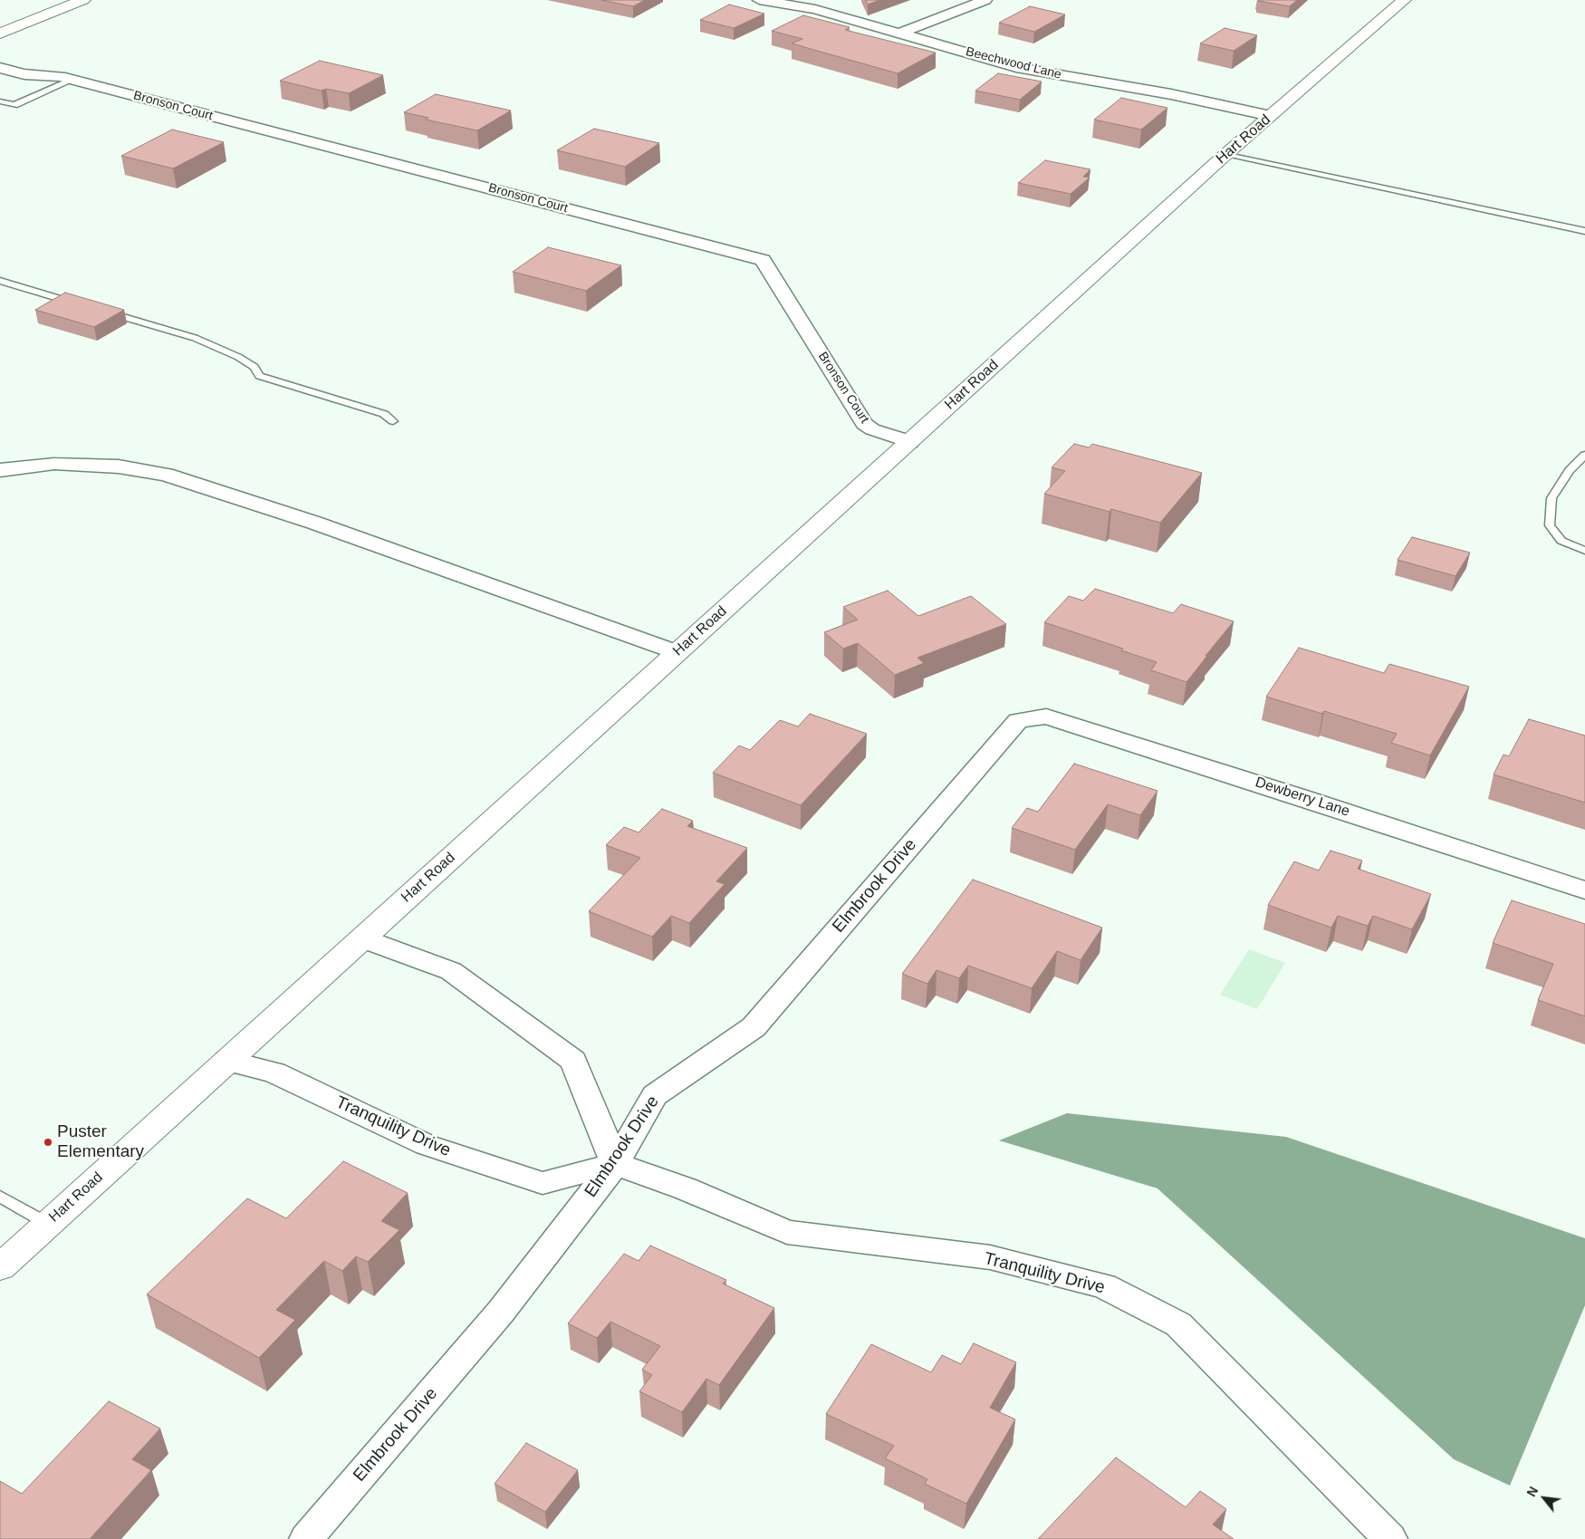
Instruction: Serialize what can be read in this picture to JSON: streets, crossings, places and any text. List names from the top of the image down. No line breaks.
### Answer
{"streets":{"street":["Beechwood Lane","Bronson Court","Hart Road","Dewberry Lane","Elmbrook Drive","Tranquility Drive"]},"crossings":[["Beechwood Lane","Hart Road"],["Bronson Court","Hart Road"],["Hart Road","Tranquility Drive"],["Dewberry Lane","Elmbrook Drive"],["Elmbrook Drive","Tranquility Drive"]],"places":["Puster Elementary"],"north":"top left"}
